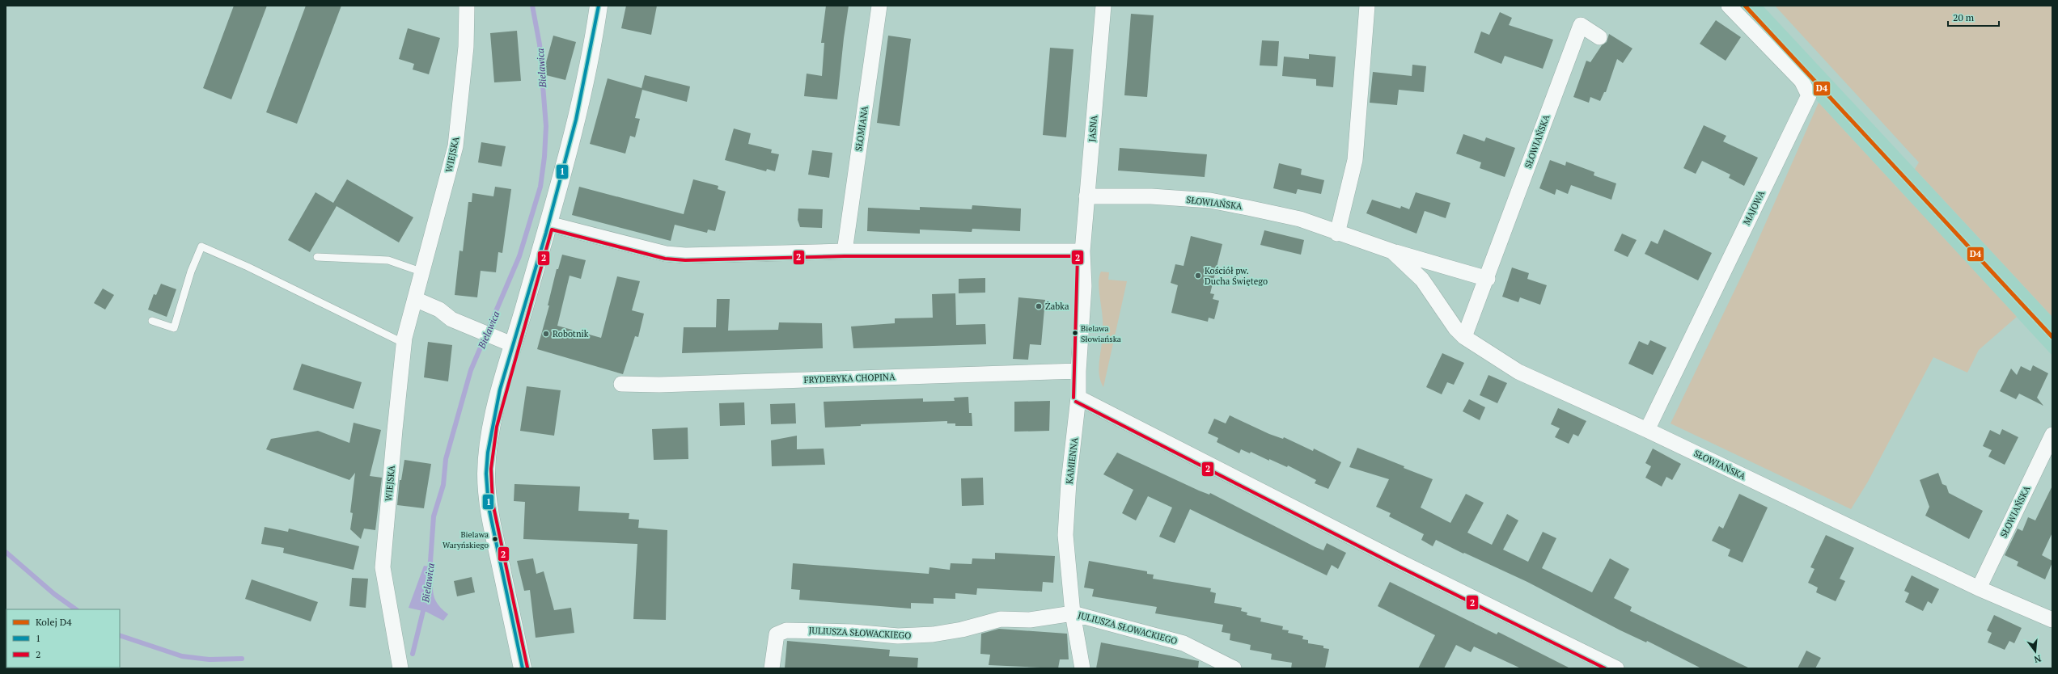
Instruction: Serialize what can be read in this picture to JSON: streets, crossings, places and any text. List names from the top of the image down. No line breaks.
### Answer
{"streets":{"street":["SŁOMIANA","JASNA","SŁOWIAŃSKA","WIEJSKA","MAJOWA","FRYDERYKA CHOPINA","KAMIENNA","JULIUSZA SŁOWACKIEGO"]},"crossings":[["JASNA","SŁOWIAŃSKA"],["JASNA","KAMIENNA"],["SŁOWIAŃSKA","MAJOWA"],["FRYDERYKA CHOPINA","KAMIENNA"],["KAMIENNA","JULIUSZA SŁOWACKIEGO"]],"water":["Bielawica"],"places":["Kościół pw. Ducha Świętego","Żabka","Bielawa Słowiańska","Robotnik","Bielawa Waryńskiego"],"lines":["rail line D4","transit line 1","transit line 2"],"legend":["Kolej D4","1","2"],"scale_bar":"20 m","north":"bottom"}
